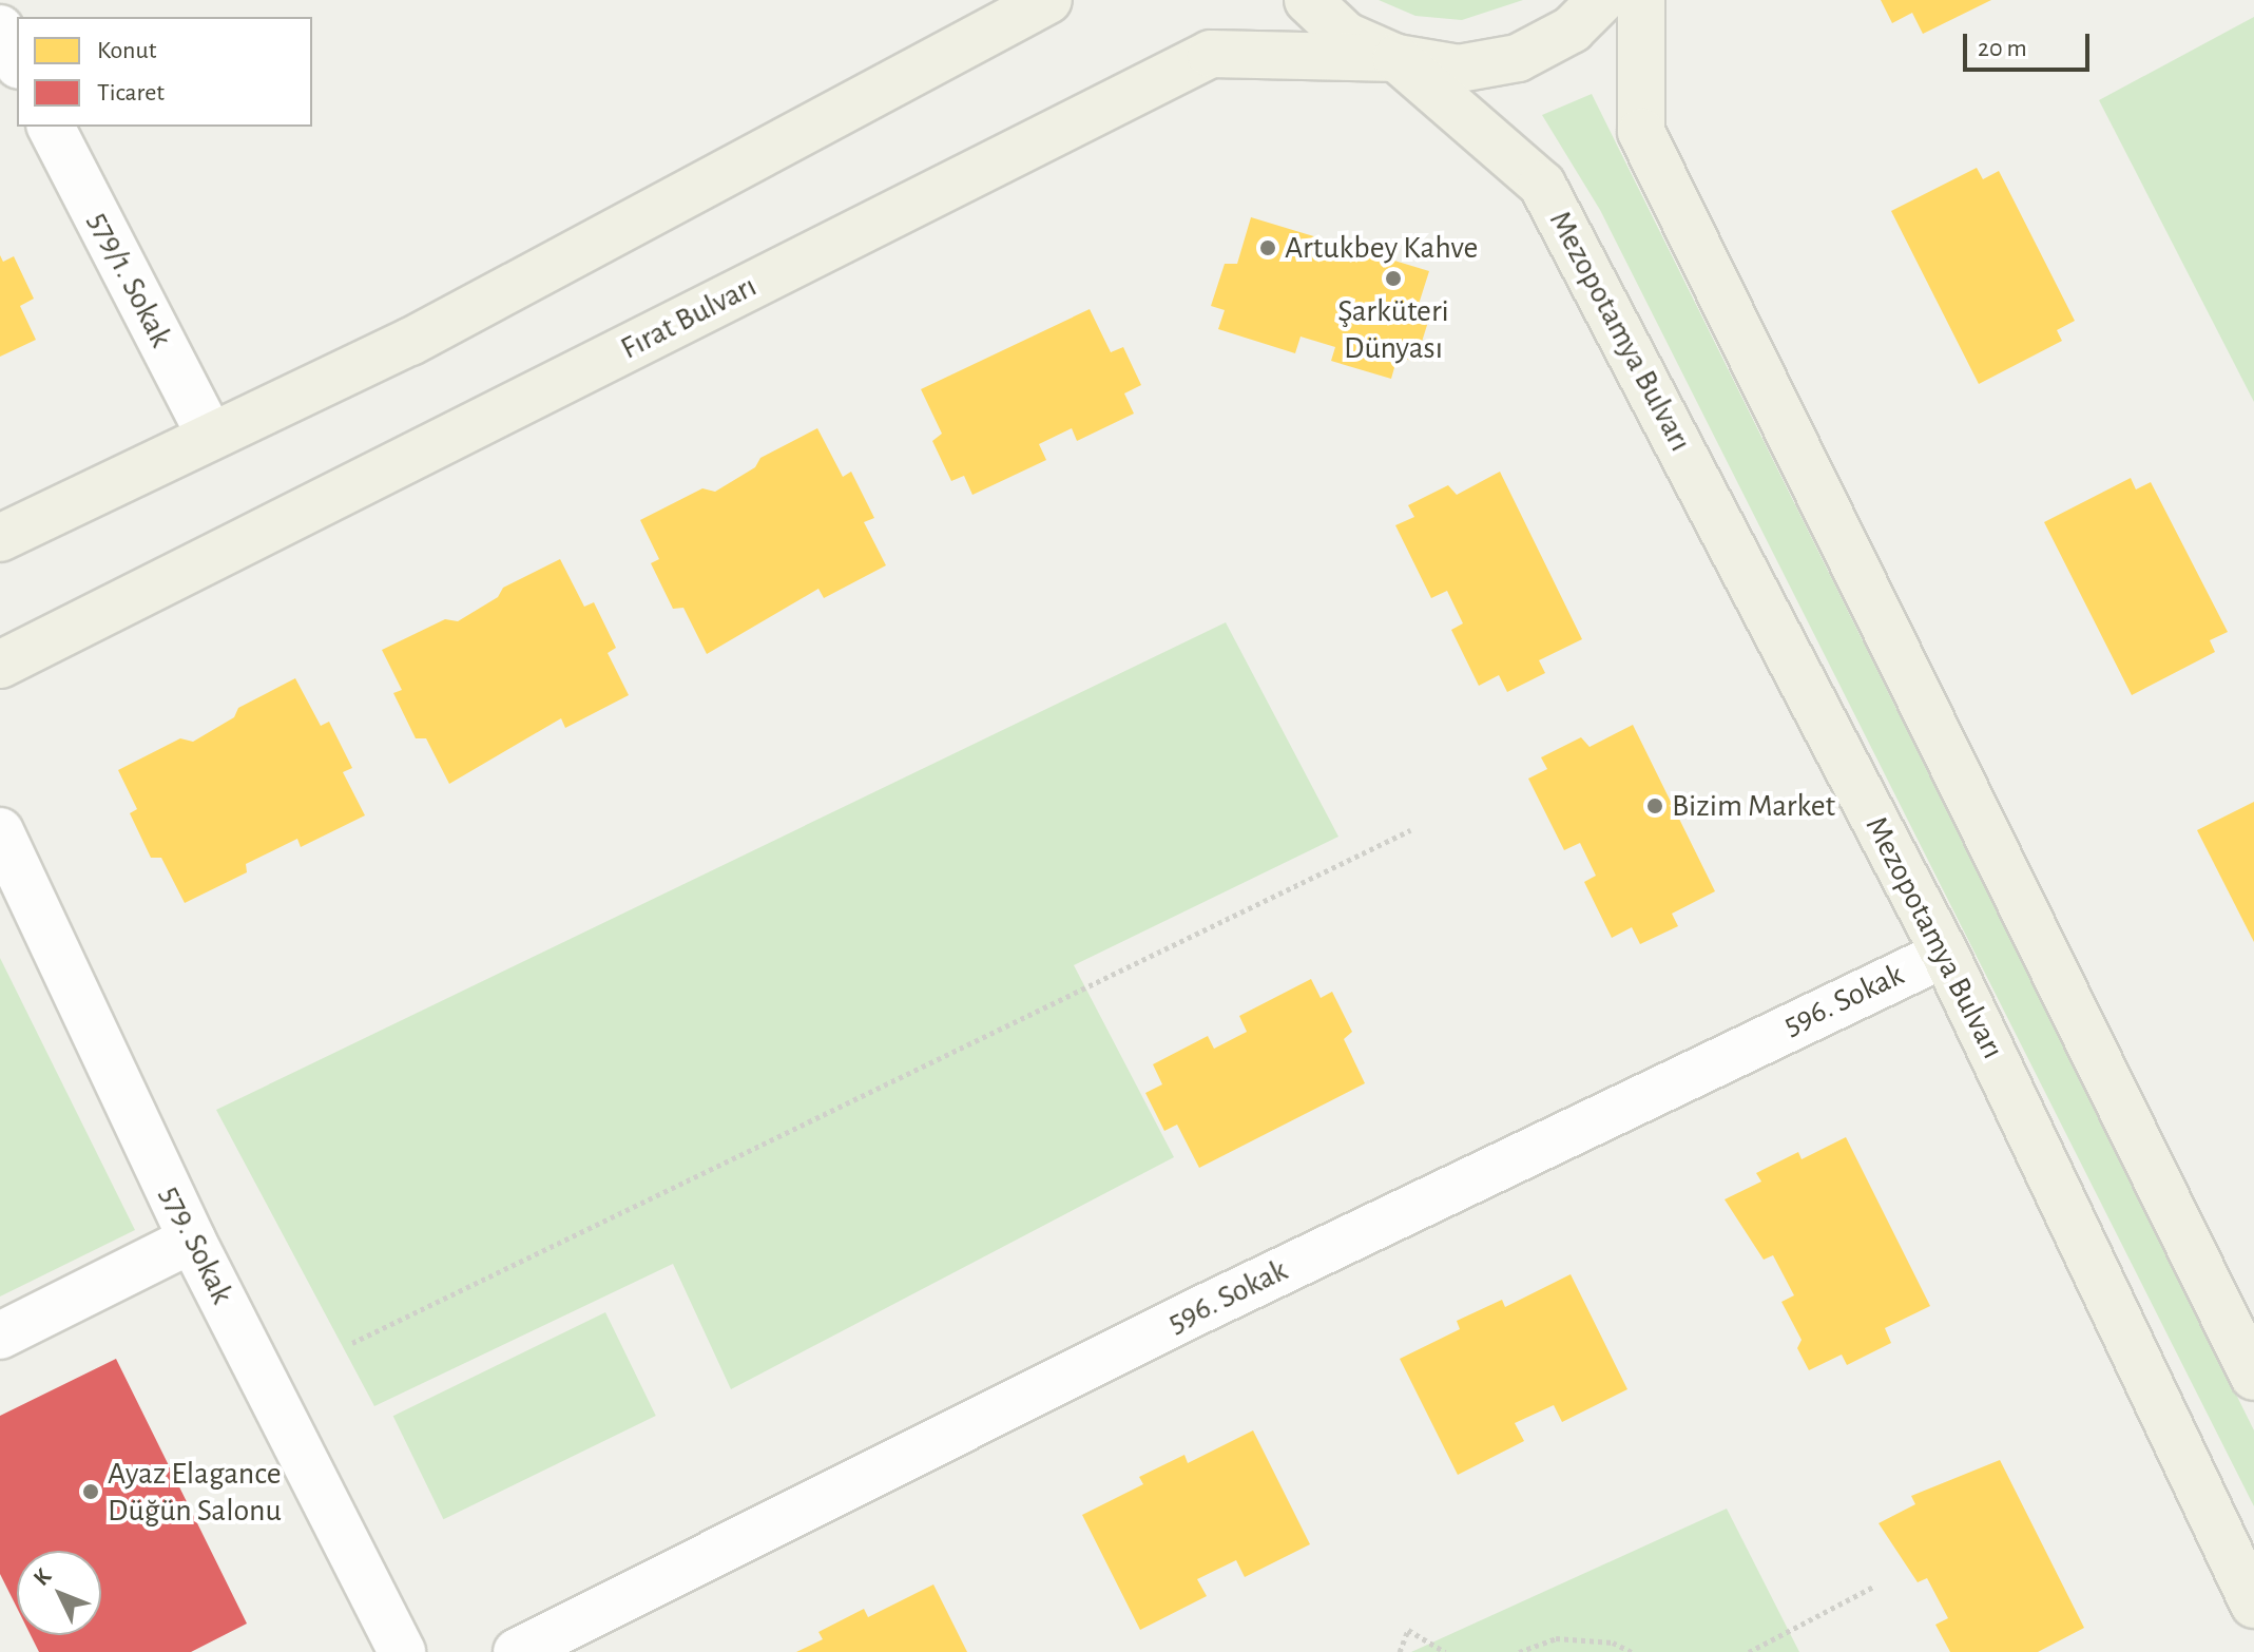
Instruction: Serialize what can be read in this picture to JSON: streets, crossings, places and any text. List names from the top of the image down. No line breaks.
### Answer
{"streets":{"main road":["Fırat Bulvarı","Mezopotamya Bulvarı"],"street":["579/1. Sokak","596. Sokak","579. Sokak"]},"crossings":[["Fırat Bulvarı","Mezopotamya Bulvarı"],["Mezopotamya Bulvarı","596. Sokak"]],"places":["Artukbey Kahve","Şarküteri Dünyası","Bizim Market","Ayaz Elagance Düğün Salonu"],"legend":["Konut","Ticaret"],"scale_bar":"20 m","north":"top left"}
